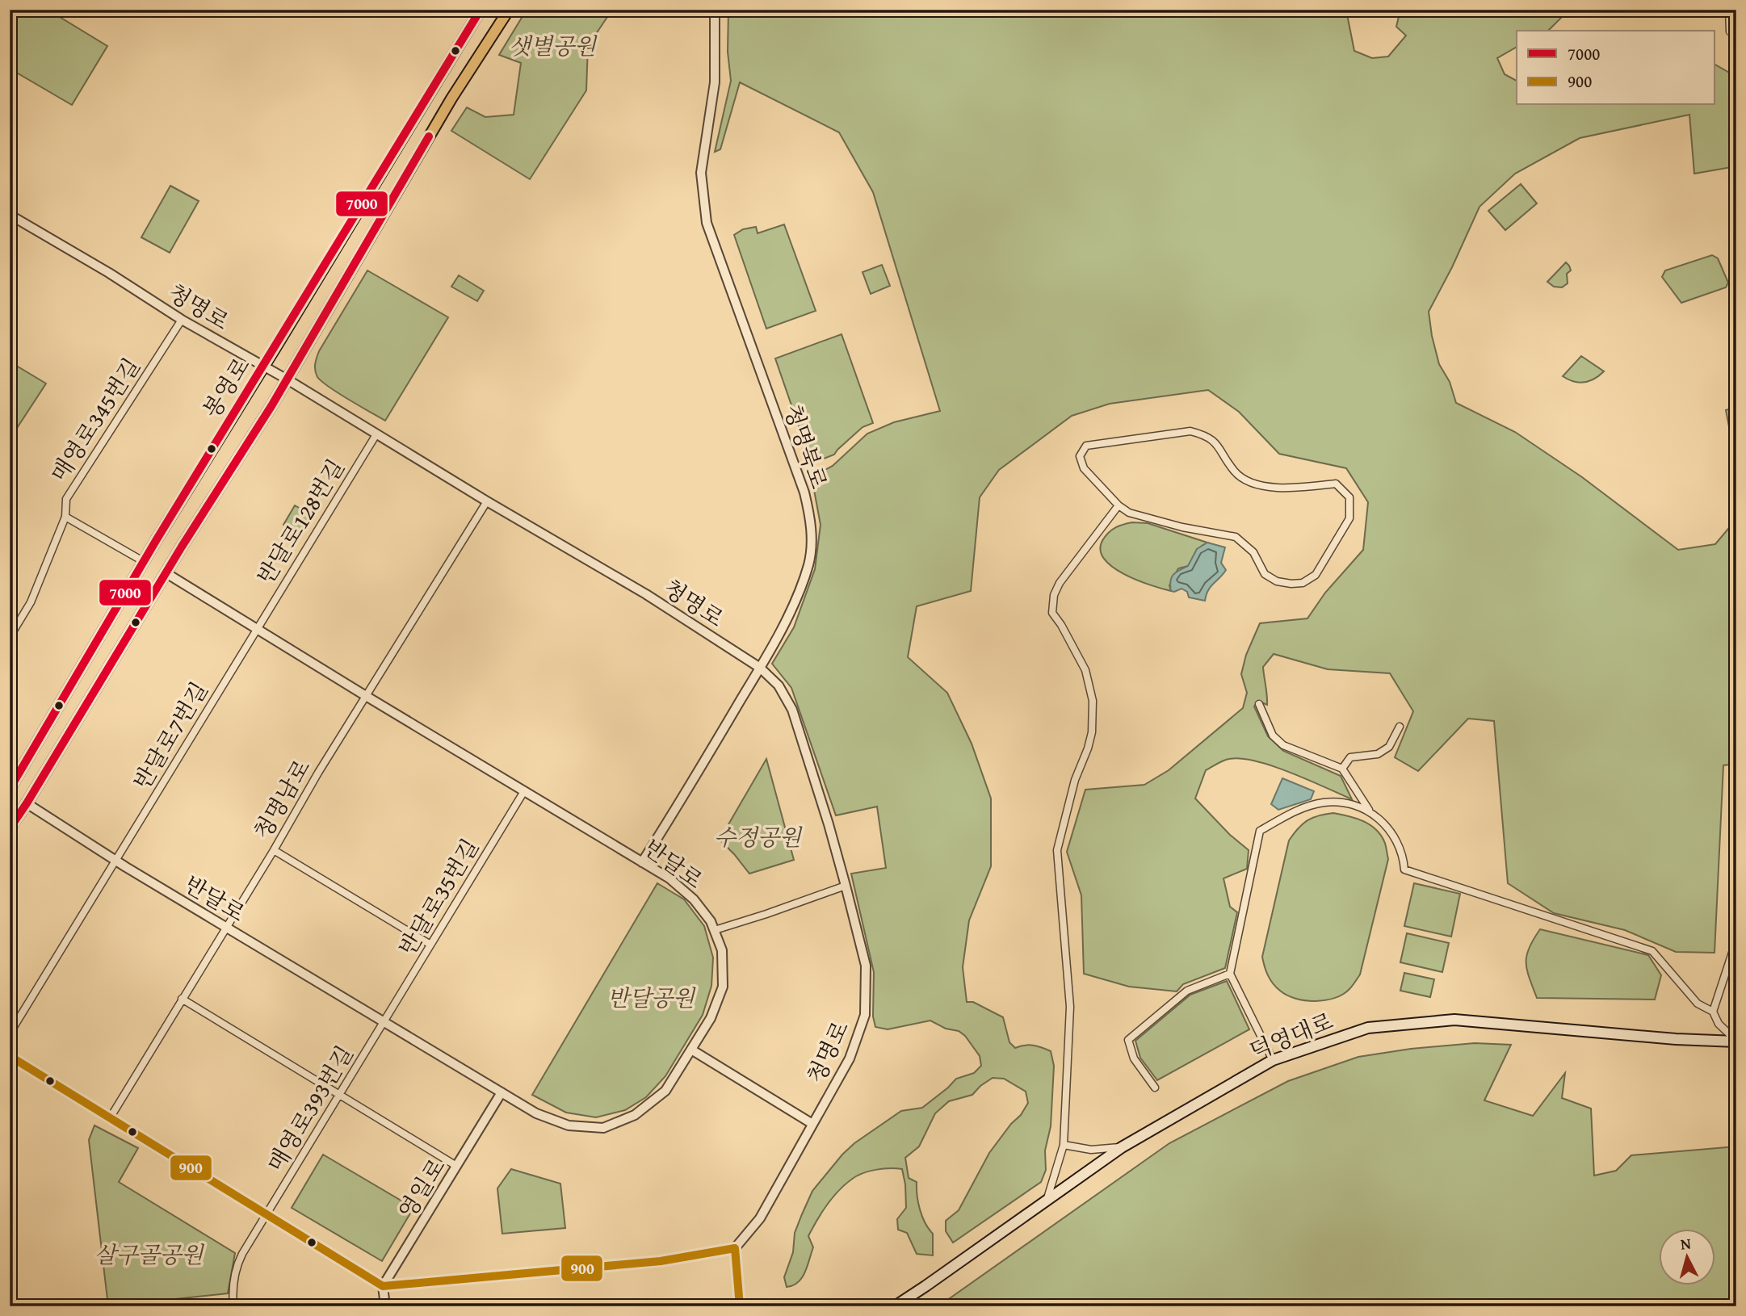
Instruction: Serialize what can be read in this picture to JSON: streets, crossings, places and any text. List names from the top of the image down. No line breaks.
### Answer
{"streets":{"main road":["봉영로","덕영대로"],"street":["청명로","매영로345번길","청명북로","반달로128번길","반달로7번길","청명남로","반달로","반달로35번길","매영로393번길","영일로"]},"crossings":[["청명로","봉영로"],["청명로","매영로345번길"],["청명로","청명북로"],["청명로","반달로128번길"],["청명로","청명남로"],["봉영로","반달로"],["청명북로","반달로"],["반달로128번길","반달로7번길"],["반달로128번길","반달로"],["반달로7번길","반달로"],["청명남로","반달로"],["반달로","반달로35번길"],["반달로","매영로393번길"],["반달로","영일로"],["반달로35번길","매영로393번길"]],"parks":["샛별공원","수정공원","반달공원","살구골공원"],"lines":["transit line 7000","transit line 900"],"legend":["7000","900"],"north":"top"}
